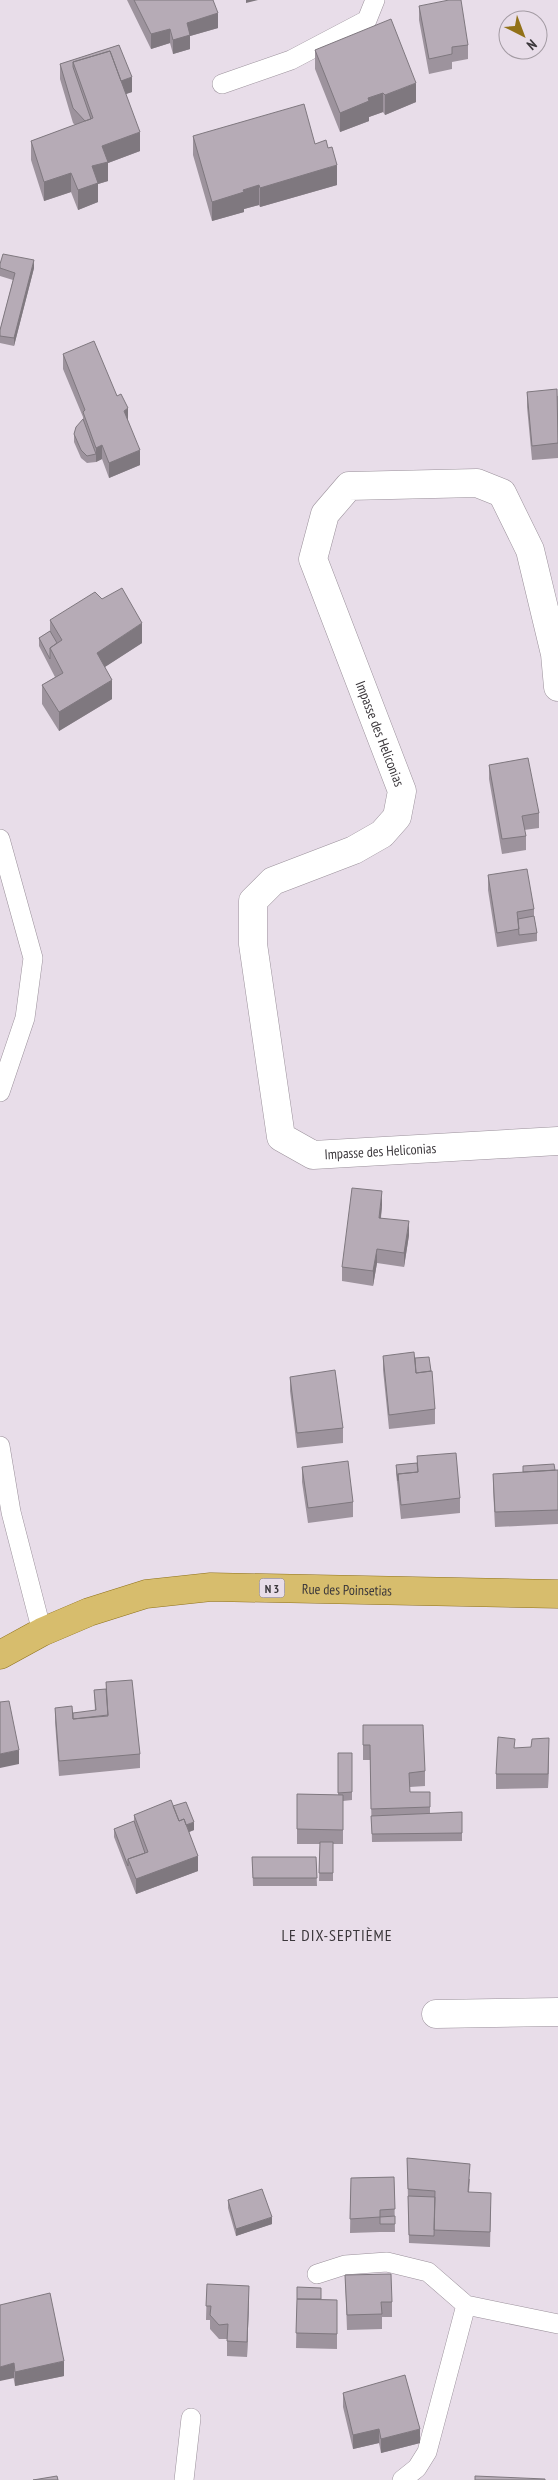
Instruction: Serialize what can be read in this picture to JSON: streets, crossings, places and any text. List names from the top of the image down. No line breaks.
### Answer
{"streets":{"main road":["N 3","Rue des Poinsetias"],"street":["Impasse des Heliconias"]},"districts":["LE DIX-SEPTIÈME"],"north":"bottom right"}
